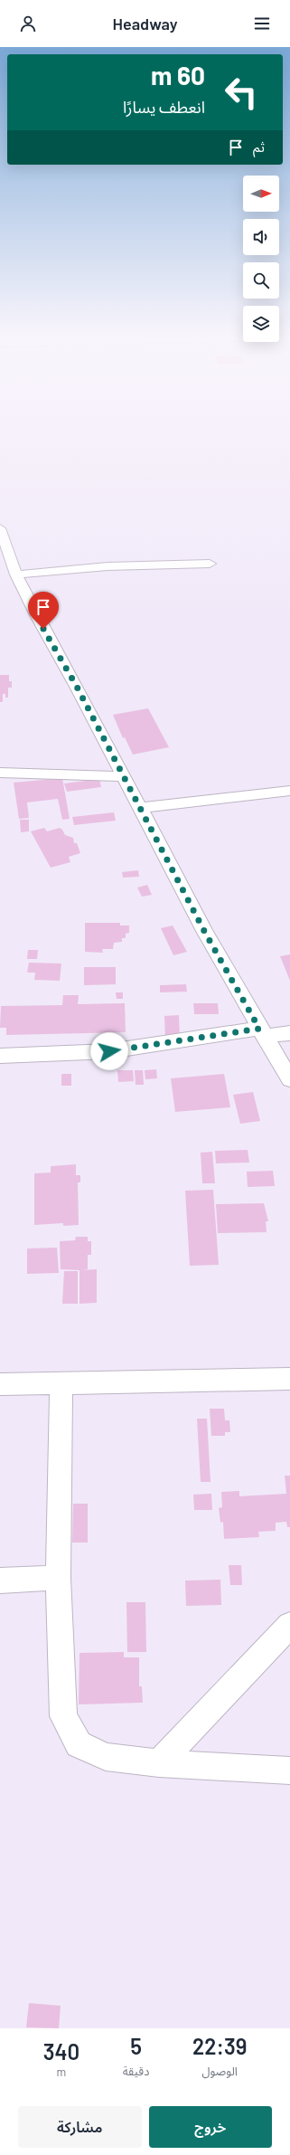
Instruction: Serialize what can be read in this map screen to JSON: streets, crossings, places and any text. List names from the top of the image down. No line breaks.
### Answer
{"north":"right","page":{"header":"Headway","turn":["60 m","انعطف يسارًا"],"then":"ثم","eta":["22:39","الوصول","5","دقيقة","340","m"],"buttons":["خروج","مشاركة"]}}
